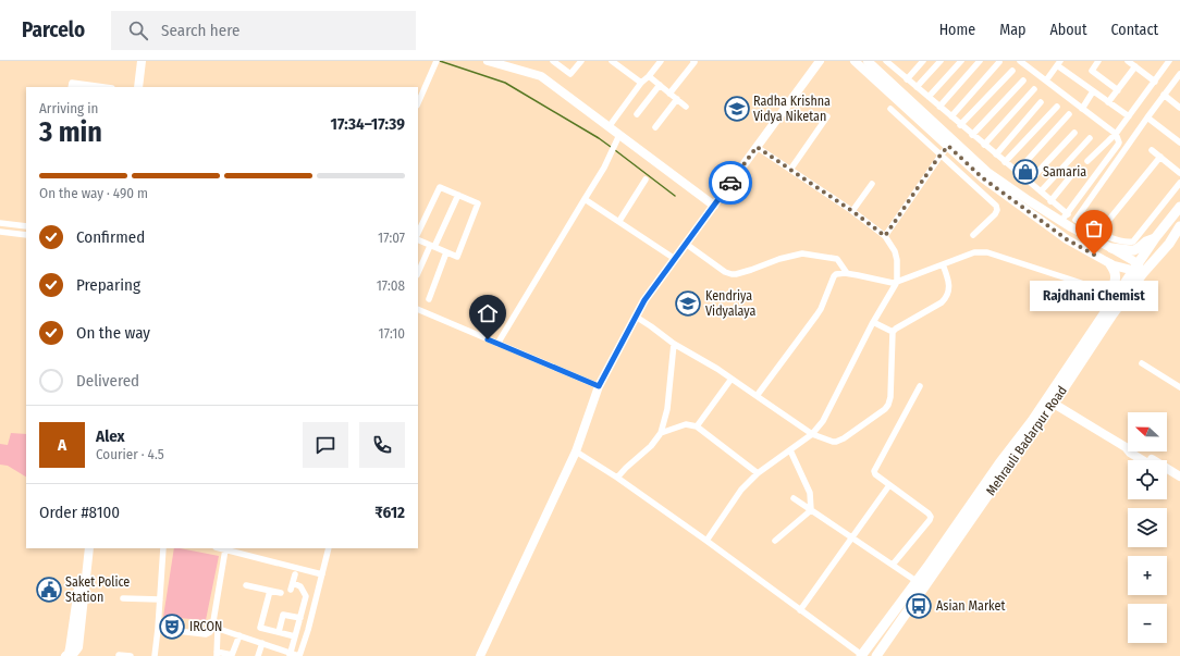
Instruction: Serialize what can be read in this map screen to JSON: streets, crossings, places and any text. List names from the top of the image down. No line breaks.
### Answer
{"streets":{"main road":["Mehrauli Badarpur Road"]},"places":{"school or university":["Radha Krishna Vidya Niketan","Kendriya Vidyalaya"],"shop":["Samaria"],"other":["Rajdhani Chemist"],"public building":["Saket Police Station"],"bus stop":["Asian Market"],"theatre":["IRCON"]},"north":"left","page":{"header":"Parcelo","search":"Search here","nav":["Home","Map","About","Contact"],"heading":["3 min","Arriving in","17:34–17:39"],"panel":["Alex","Courier · 4.5","Order #8100","₹612"],"bar":"On the way · 490 m","list":[["Confirmed","17:07"],["Preparing","17:08"],["On the way","17:10"],"Delivered"],"bubble":"Rajdhani Chemist","map_buttons":["+","−"],"round":"A"}}
